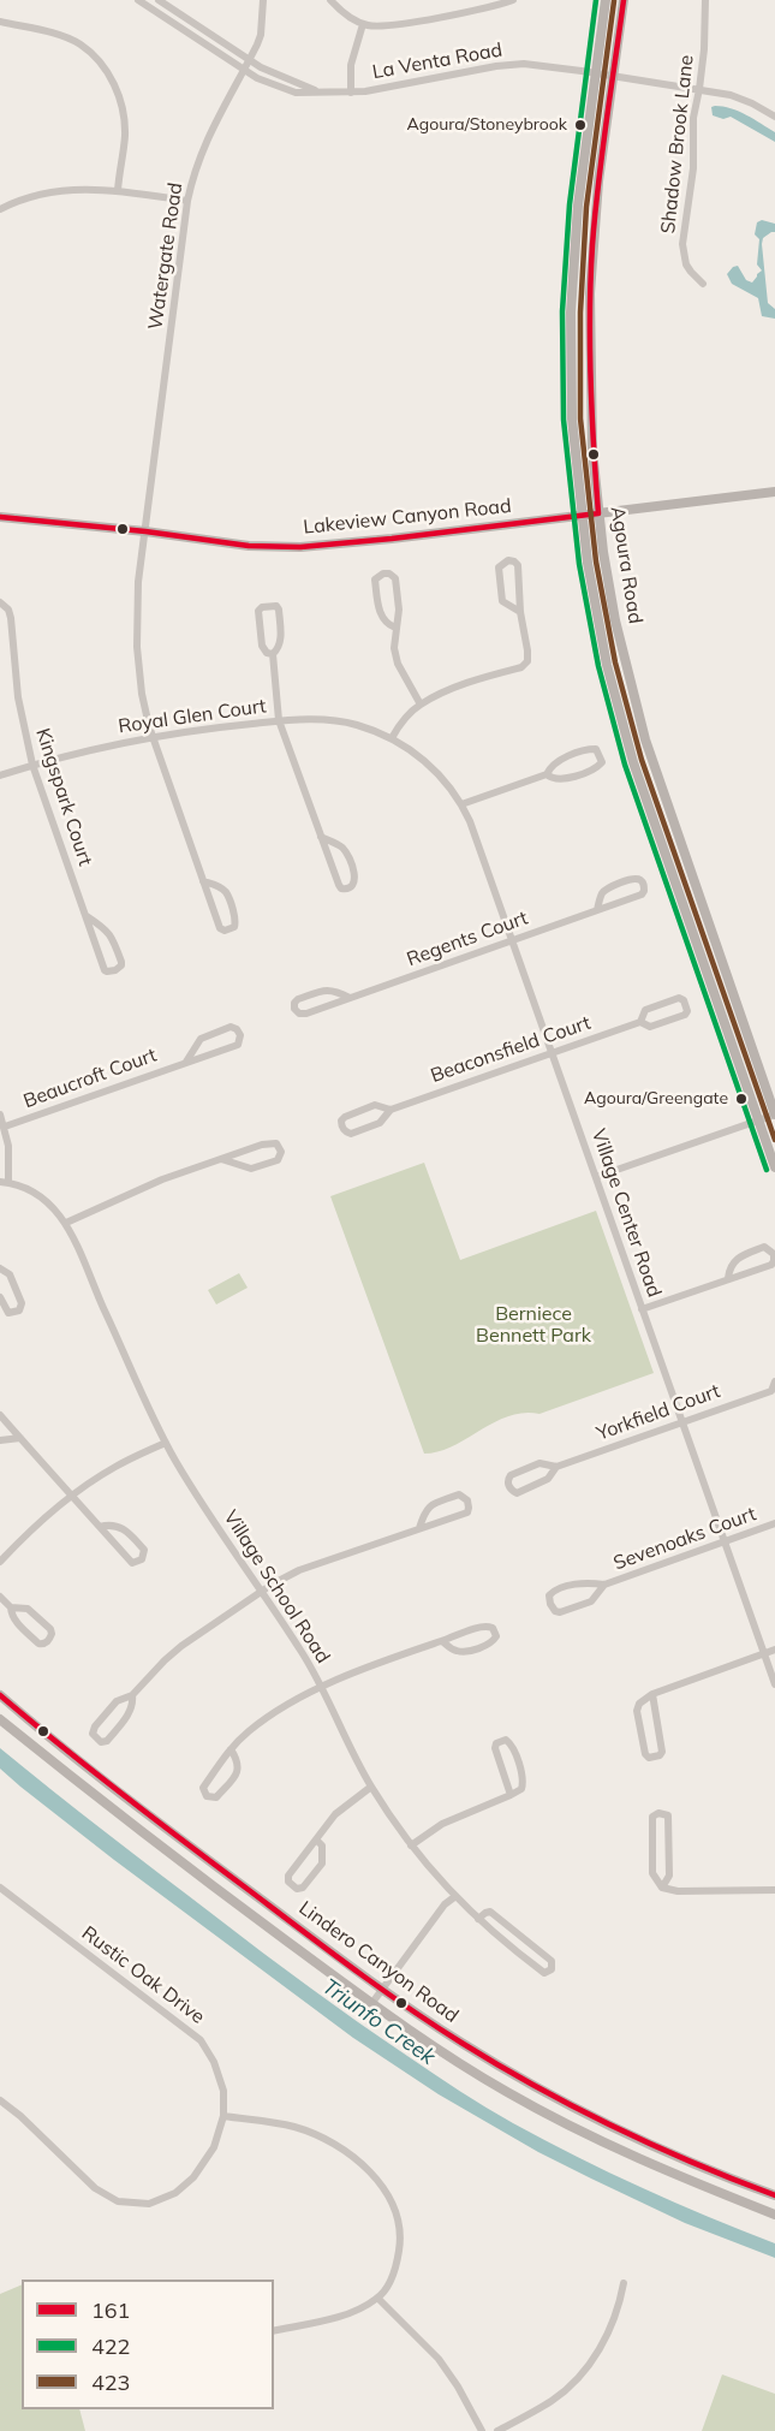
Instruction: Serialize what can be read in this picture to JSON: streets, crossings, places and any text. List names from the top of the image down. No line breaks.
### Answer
{"streets":{"street":["La Venta Road","Shadow Brook Lane","Watergate Road","Lakeview Canyon Road","Agoura Road","Royal Glen Court","Kingspark Court","Regents Court","Beaconsfield Court","Beaucroft Court","Village Center Road","Yorkfield Court","Sevenoaks Court","Village School Road","Lindero Canyon Road","Rustic Oak Drive"]},"crossings":[["La Venta Road","Shadow Brook Lane"],["La Venta Road","Watergate Road"],["La Venta Road","Agoura Road"],["Watergate Road","Lakeview Canyon Road"],["Watergate Road","Royal Glen Court"],["Lakeview Canyon Road","Agoura Road"],["Royal Glen Court","Kingspark Court"],["Royal Glen Court","Village Center Road"],["Regents Court","Village Center Road"],["Beaconsfield Court","Village Center Road"],["Village Center Road","Yorkfield Court"],["Village Center Road","Sevenoaks Court"]],"water":["Triunfo Creek"],"parks":["Berniece Bennett Park"],"places":["Agoura/Stoneybrook","Agoura/Greengate"],"lines":["transit line 161","transit line 422","transit line 423"],"legend":["161","422","423"]}
